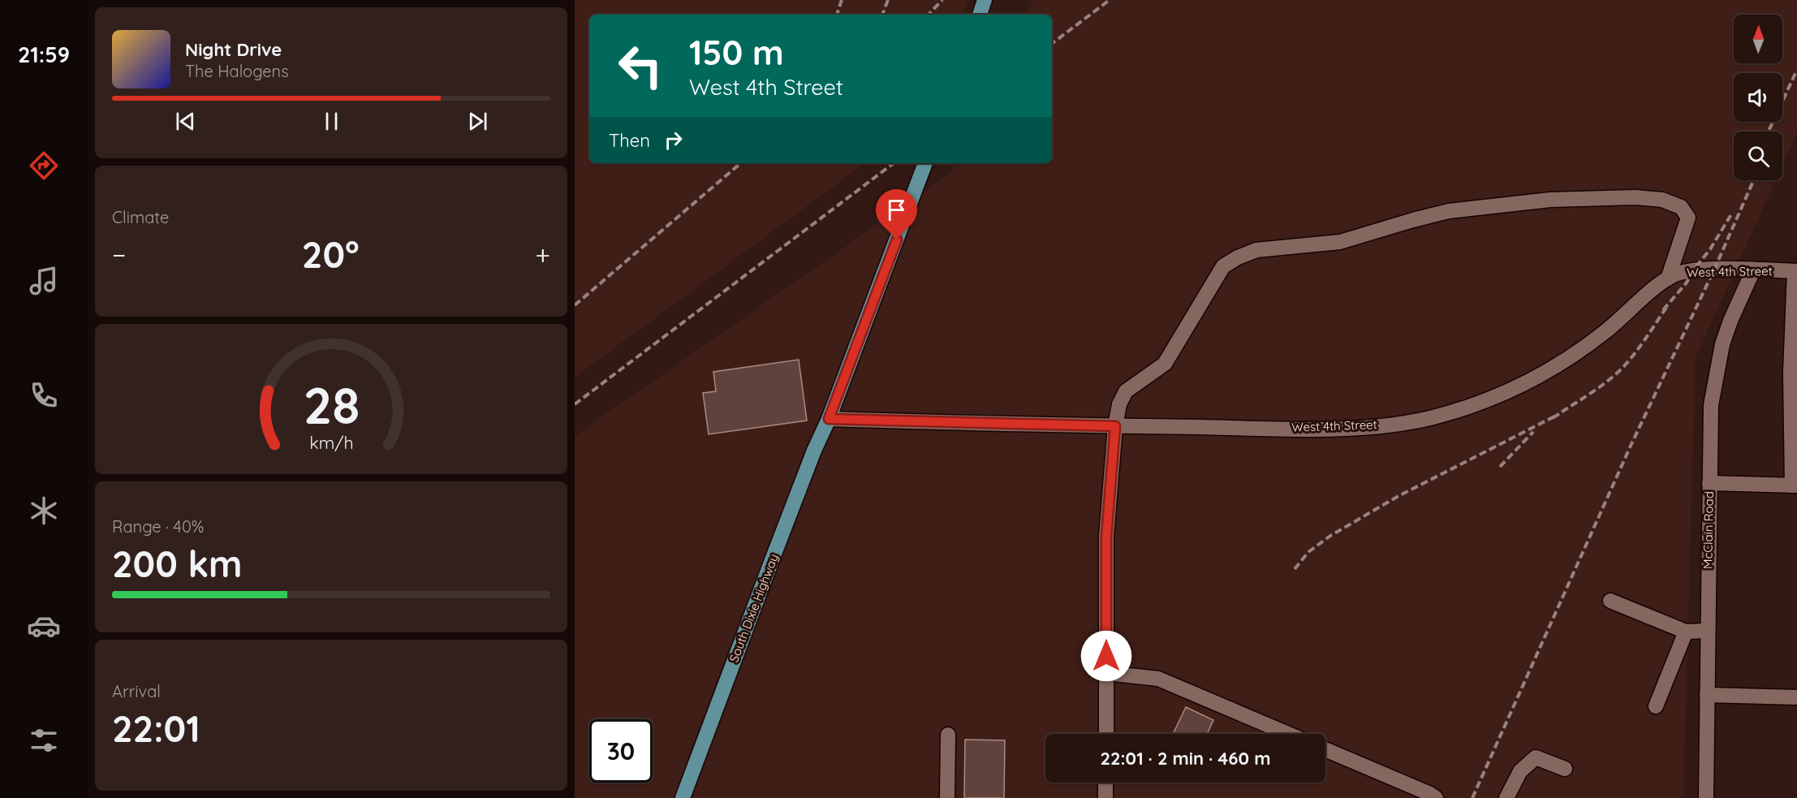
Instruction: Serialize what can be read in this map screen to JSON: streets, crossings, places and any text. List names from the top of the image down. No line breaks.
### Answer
{"streets":{"main road":["South Dixie Highway"],"street":["West 4th Street","McClain Road"]},"crossings":[["West 4th Street","McClain Road"],["West 4th Street","South Dixie Highway"]],"north":"top","page":{"tabs":"21:59","turn":["150 m","West 4th Street"],"song":["Night Drive","The Halogens"],"then":"Then","tile":["Climate",["Range · 40%","200 km"],["Arrival","22:01"]],"heat":["−","20°","+"],"limit":"30","trip":"22:01 · 2 min · 460 m","gauge":["28","km/h"]}}
